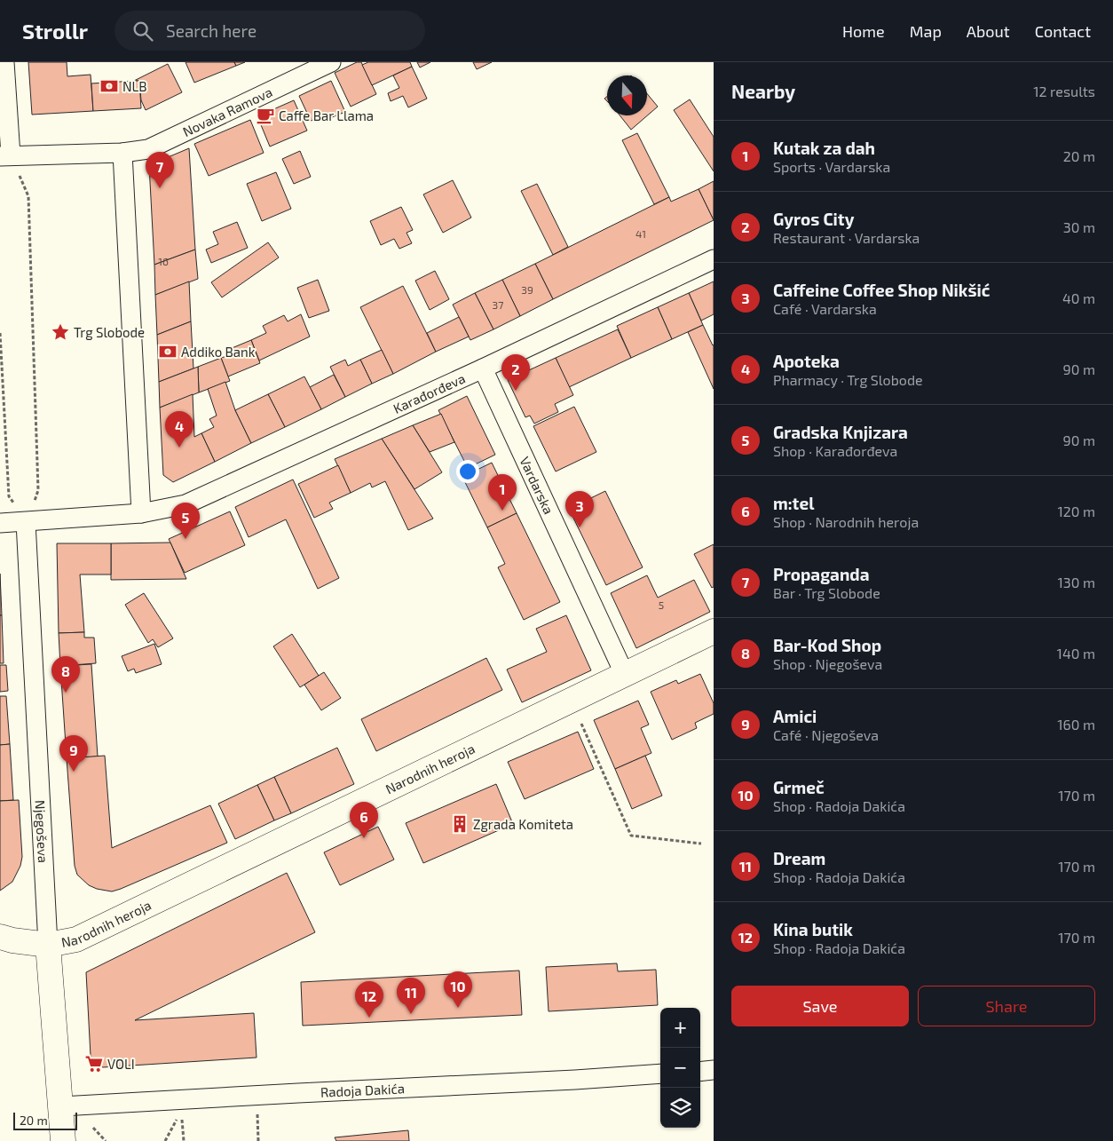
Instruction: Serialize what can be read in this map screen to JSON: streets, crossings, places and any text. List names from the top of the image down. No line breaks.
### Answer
{"streets":{"street":["Novaka Ramova","Karađorđeva","Vardarska","Narodnih heroja","Njegoševa","Radoja Dakića"]},"crossings":[["Karađorđeva","Vardarska"],["Vardarska","Narodnih heroja"],["Narodnih heroja","Njegoševa"],["Njegoševa","Radoja Dakića"]],"places":{"bank":["NLB","Addiko Bank"],"cafe":["Caffe Bar Llama"],"place":["Trg Slobode"],"building":["Zgrada Komiteta"],"supermarket":["VOLI"]},"house_numbers":["41","16","39","37","5"],"scale_bar":"20 m","north":"bottom","page":{"header":"Strollr","search":"Search here","nav":["Home","Map","About","Contact"],"heading":["Nearby","12 results"],"list":[{"mark":"1","name":"Kutak za dah","note":"Sports · Vardarska","value":"20 m"},{"mark":"2","name":"Gyros City","note":"Restaurant · Vardarska","value":"30 m"},{"mark":"3","name":"Caffeine Coffee Shop Nikšić","note":"Café · Vardarska","value":"40 m"},{"mark":"4","name":"Apoteka","note":"Pharmacy · Trg Slobode","value":"90 m"},{"mark":"5","name":"Gradska Knjizara","note":"Shop · Karađorđeva","value":"90 m"},{"mark":"6","name":"m:tel","note":"Shop · Narodnih heroja","value":"120 m"},{"mark":"7","name":"Propaganda","note":"Bar · Trg Slobode","value":"130 m"},{"mark":"8","name":"Bar-Kod Shop","note":"Shop · Njegoševa","value":"140 m"},{"mark":"9","name":"Amici","note":"Café · Njegoševa","value":"160 m"},{"mark":"10","name":"Grmeč","note":"Shop · Radoja Dakića","value":"170 m"},{"mark":"11","name":"Dream","note":"Shop · Radoja Dakića","value":"170 m"},{"mark":"12","name":"Kina butik","note":"Shop · Radoja Dakića","value":"170 m"}],"pins":["7","2","4","1","3","5","8","9","6","10","11","12"],"buttons":["Save","Share"],"map_buttons":["+","−"],"scale":"20 m"}}
